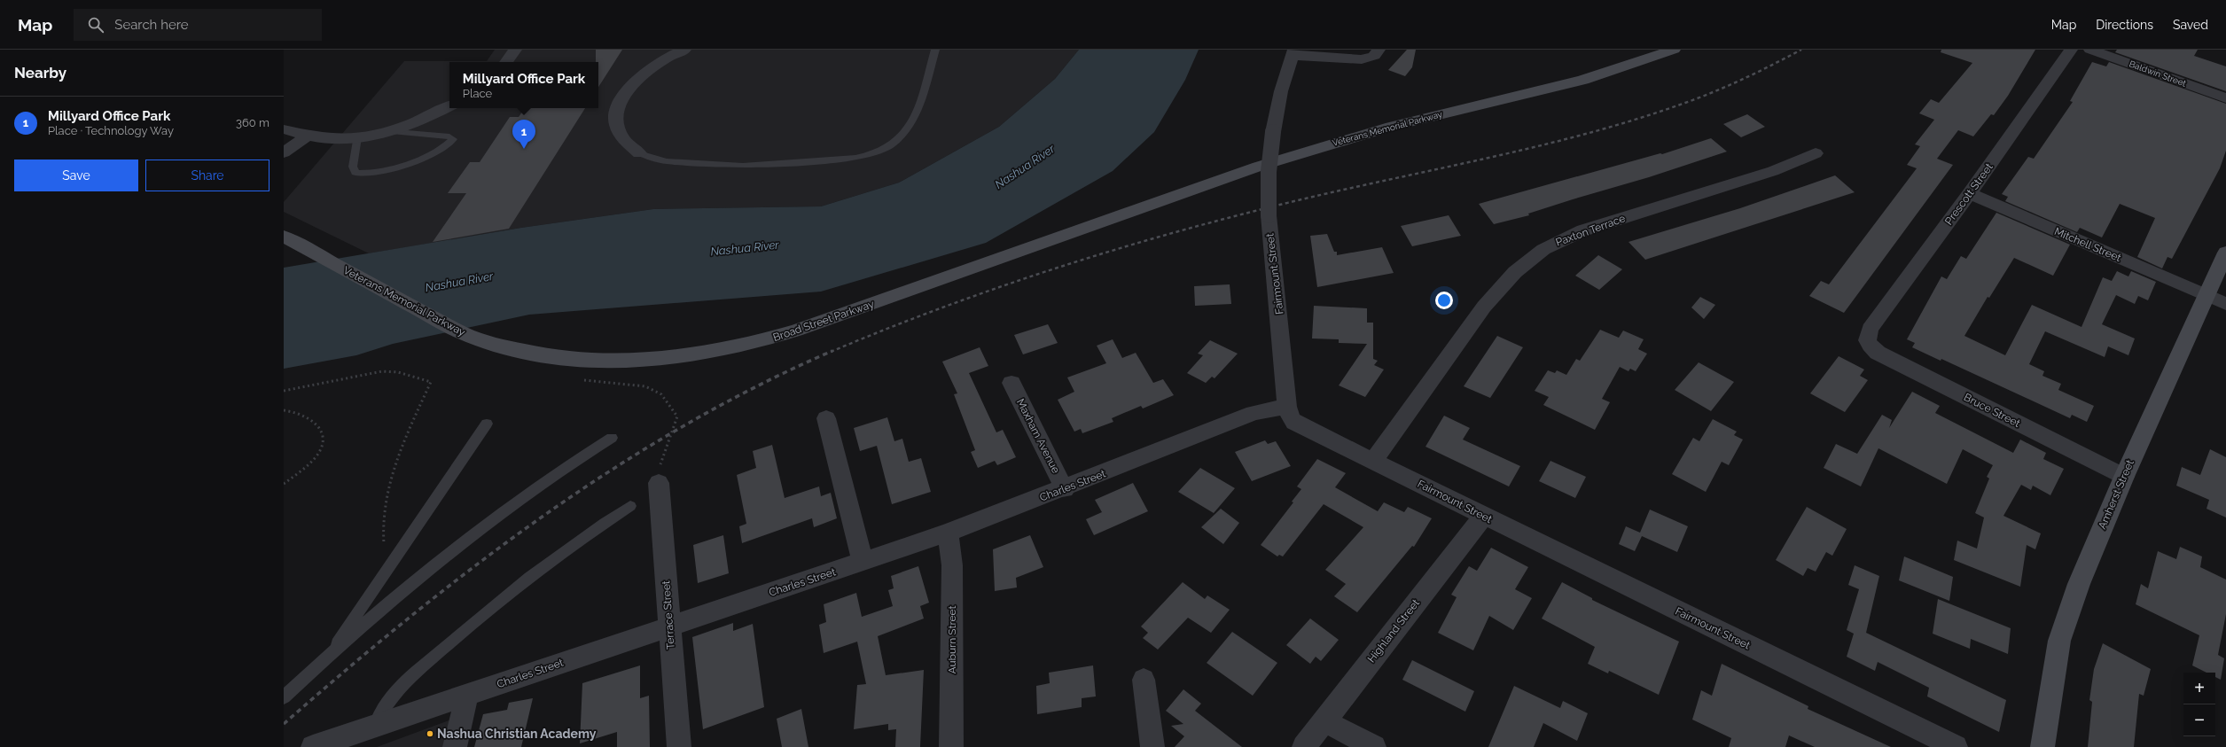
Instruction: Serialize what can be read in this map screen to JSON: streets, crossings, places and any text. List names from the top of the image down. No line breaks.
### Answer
{"streets":{"main road":["Veterans Memorial Parkway","Broad Street Parkway","Amherst Street"],"street":["Baldwin Street","Prescott Street","Paxton Terrace","Mitchell Street","Fairmount Street","Bruce Street","Maxham Avenue","Charles Street","Terrace Street","Highland Street","Auburn Street"]},"crossings":[["Veterans Memorial Parkway","Broad Street Parkway"],["Prescott Street","Mitchell Street"],["Prescott Street","Bruce Street"],["Paxton Terrace","Fairmount Street"],["Mitchell Street","Amherst Street"],["Fairmount Street","Charles Street"],["Fairmount Street","Highland Street"],["Bruce Street","Amherst Street"],["Maxham Avenue","Charles Street"],["Charles Street","Terrace Street"],["Charles Street","Auburn Street"]],"water":["Nashua River"],"places":["Nashua Christian Academy"],"page":{"header":"Map","search":"Search here","nav":["Map","Directions","Saved"],"heading":"Nearby","popup":["Millyard Office Park","Place"],"list":[{"mark":"1","name":"Millyard Office Park","note":"Place · Technology Way","value":"360 m"}],"pins":"1","buttons":["Save","Share"],"map_buttons":["+","−"]}}
